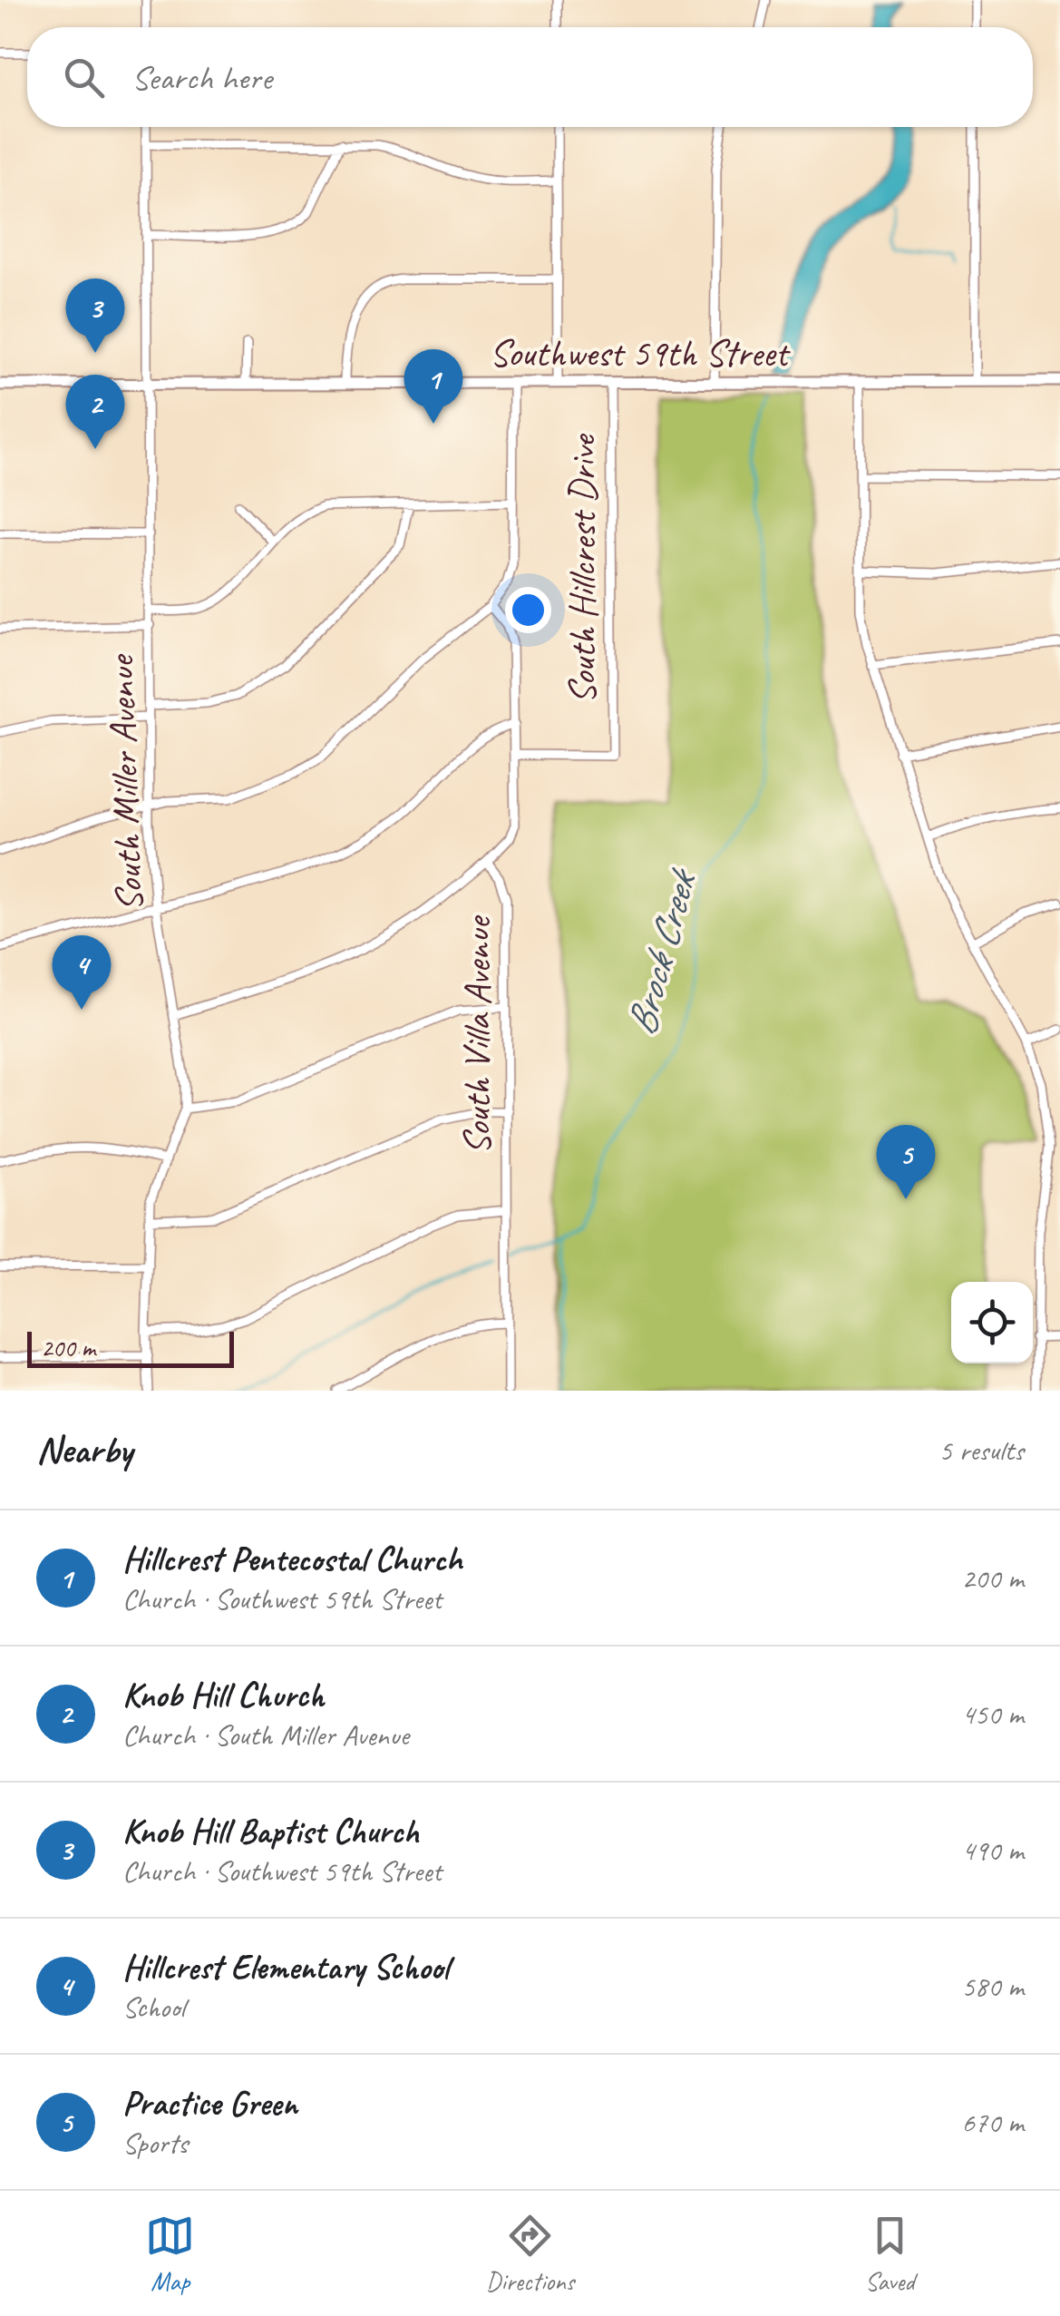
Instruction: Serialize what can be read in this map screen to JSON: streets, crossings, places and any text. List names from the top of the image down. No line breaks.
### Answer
{"streets":{"main road":["Southwest 59th Street"],"street":["South Hillcrest Drive","South Miller Avenue","South Villa Avenue"]},"crossings":[["Southwest 59th Street","South Hillcrest Drive"],["Southwest 59th Street","South Miller Avenue"],["South Hillcrest Drive","South Villa Avenue"]],"water":["Brock Creek"],"scale_bar":"200 m","page":{"search":"Search here","pins":["3","1","2","4","5"],"scale":"200 m","heading":["Nearby","5 results"],"list":[{"mark":"1","name":"Hillcrest Pentecostal Church","note":"Church · Southwest 59th Street","value":"200 m"},{"mark":"2","name":"Knob Hill Church","note":"Church · South Miller Avenue","value":"450 m"},{"mark":"3","name":"Knob Hill Baptist Church","note":"Church · Southwest 59th Street","value":"490 m"},{"mark":"4","name":"Hillcrest Elementary School","note":"School","value":"580 m"},{"mark":"5","name":"Practice Green","note":"Sports","value":"670 m"}],"nav":["Map","Directions","Saved"]}}
